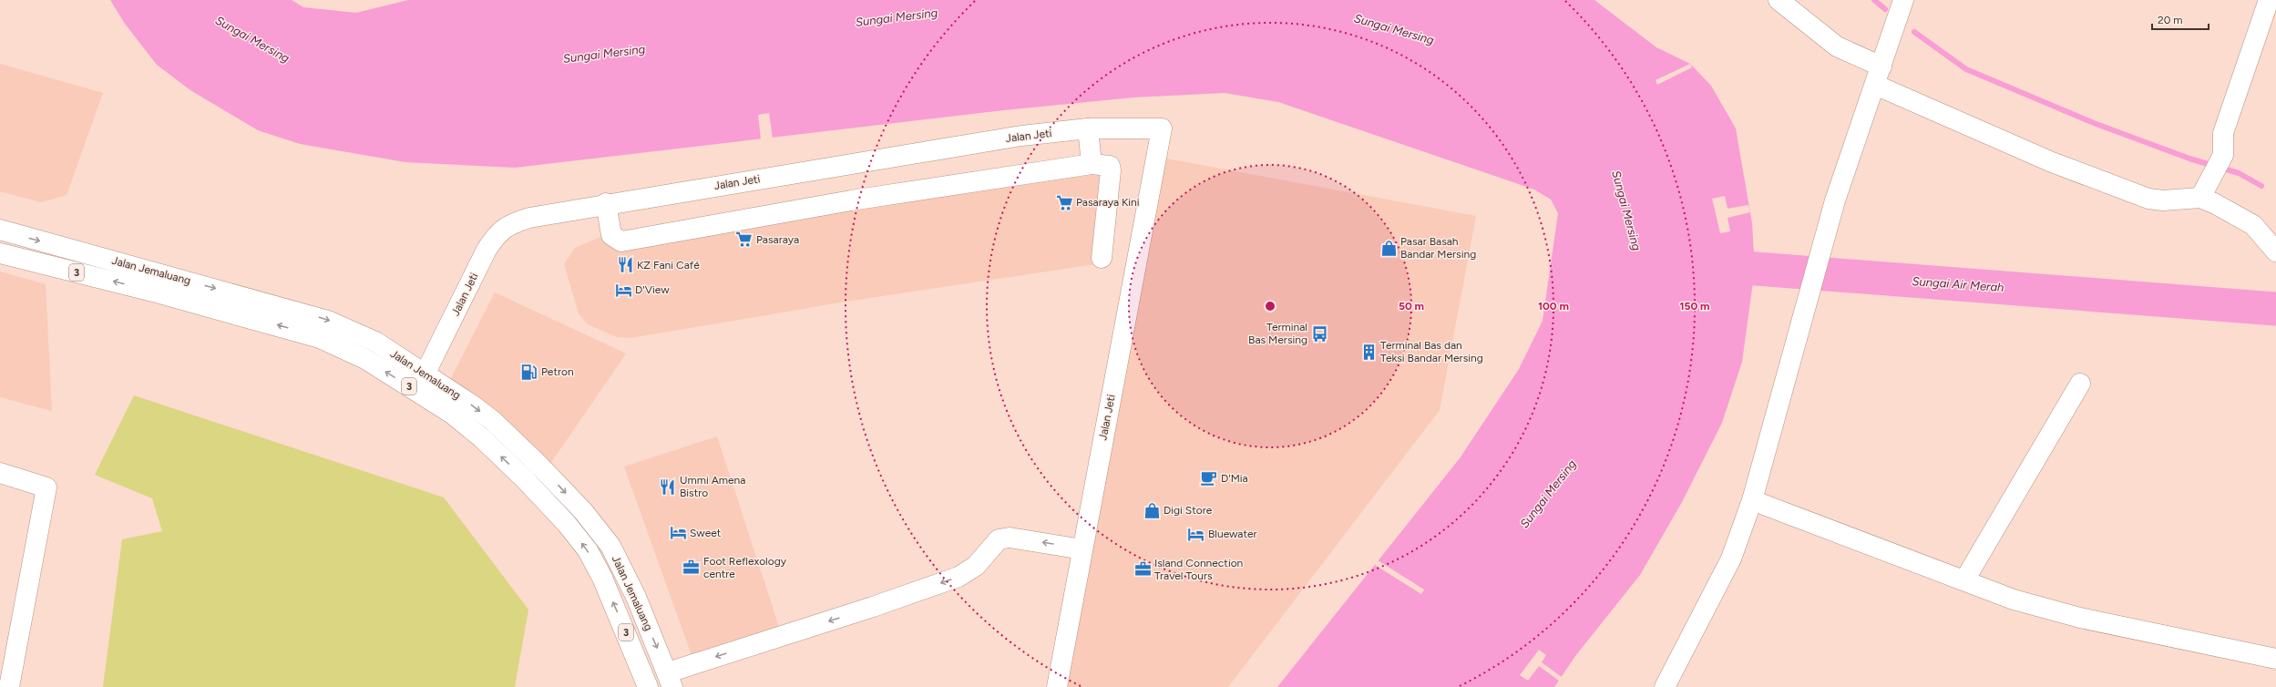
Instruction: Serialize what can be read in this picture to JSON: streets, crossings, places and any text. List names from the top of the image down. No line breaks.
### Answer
{"streets":{"main road":["Jalan Jeti","Jalan Jemaluang","3"]},"crossings":[["Jalan Jeti","Jalan Jemaluang"]],"water":["Sungai Mersing","Sungai Air Merah"],"places":{"supermarket":["Pasaraya Kini","Pasaraya"],"shop":["Pasar Basah Bandar Mersing","Digi Store"],"restaurant":["KZ Fani Café","Ummi Amena Bistro"],"hotel":["D'View","Sweet","Bluewater"],"bus stop":["Terminal Bas Mersing"],"building":["Terminal Bas dan Teksi Bandar Mersing"],"fuel station":["Petron"],"cafe":["D'Mia"],"office":["Foot Reflexology centre","Island Connection Travel Tours"]},"scale_bar":"20 m","rings":["50 m","100 m","150 m"]}
